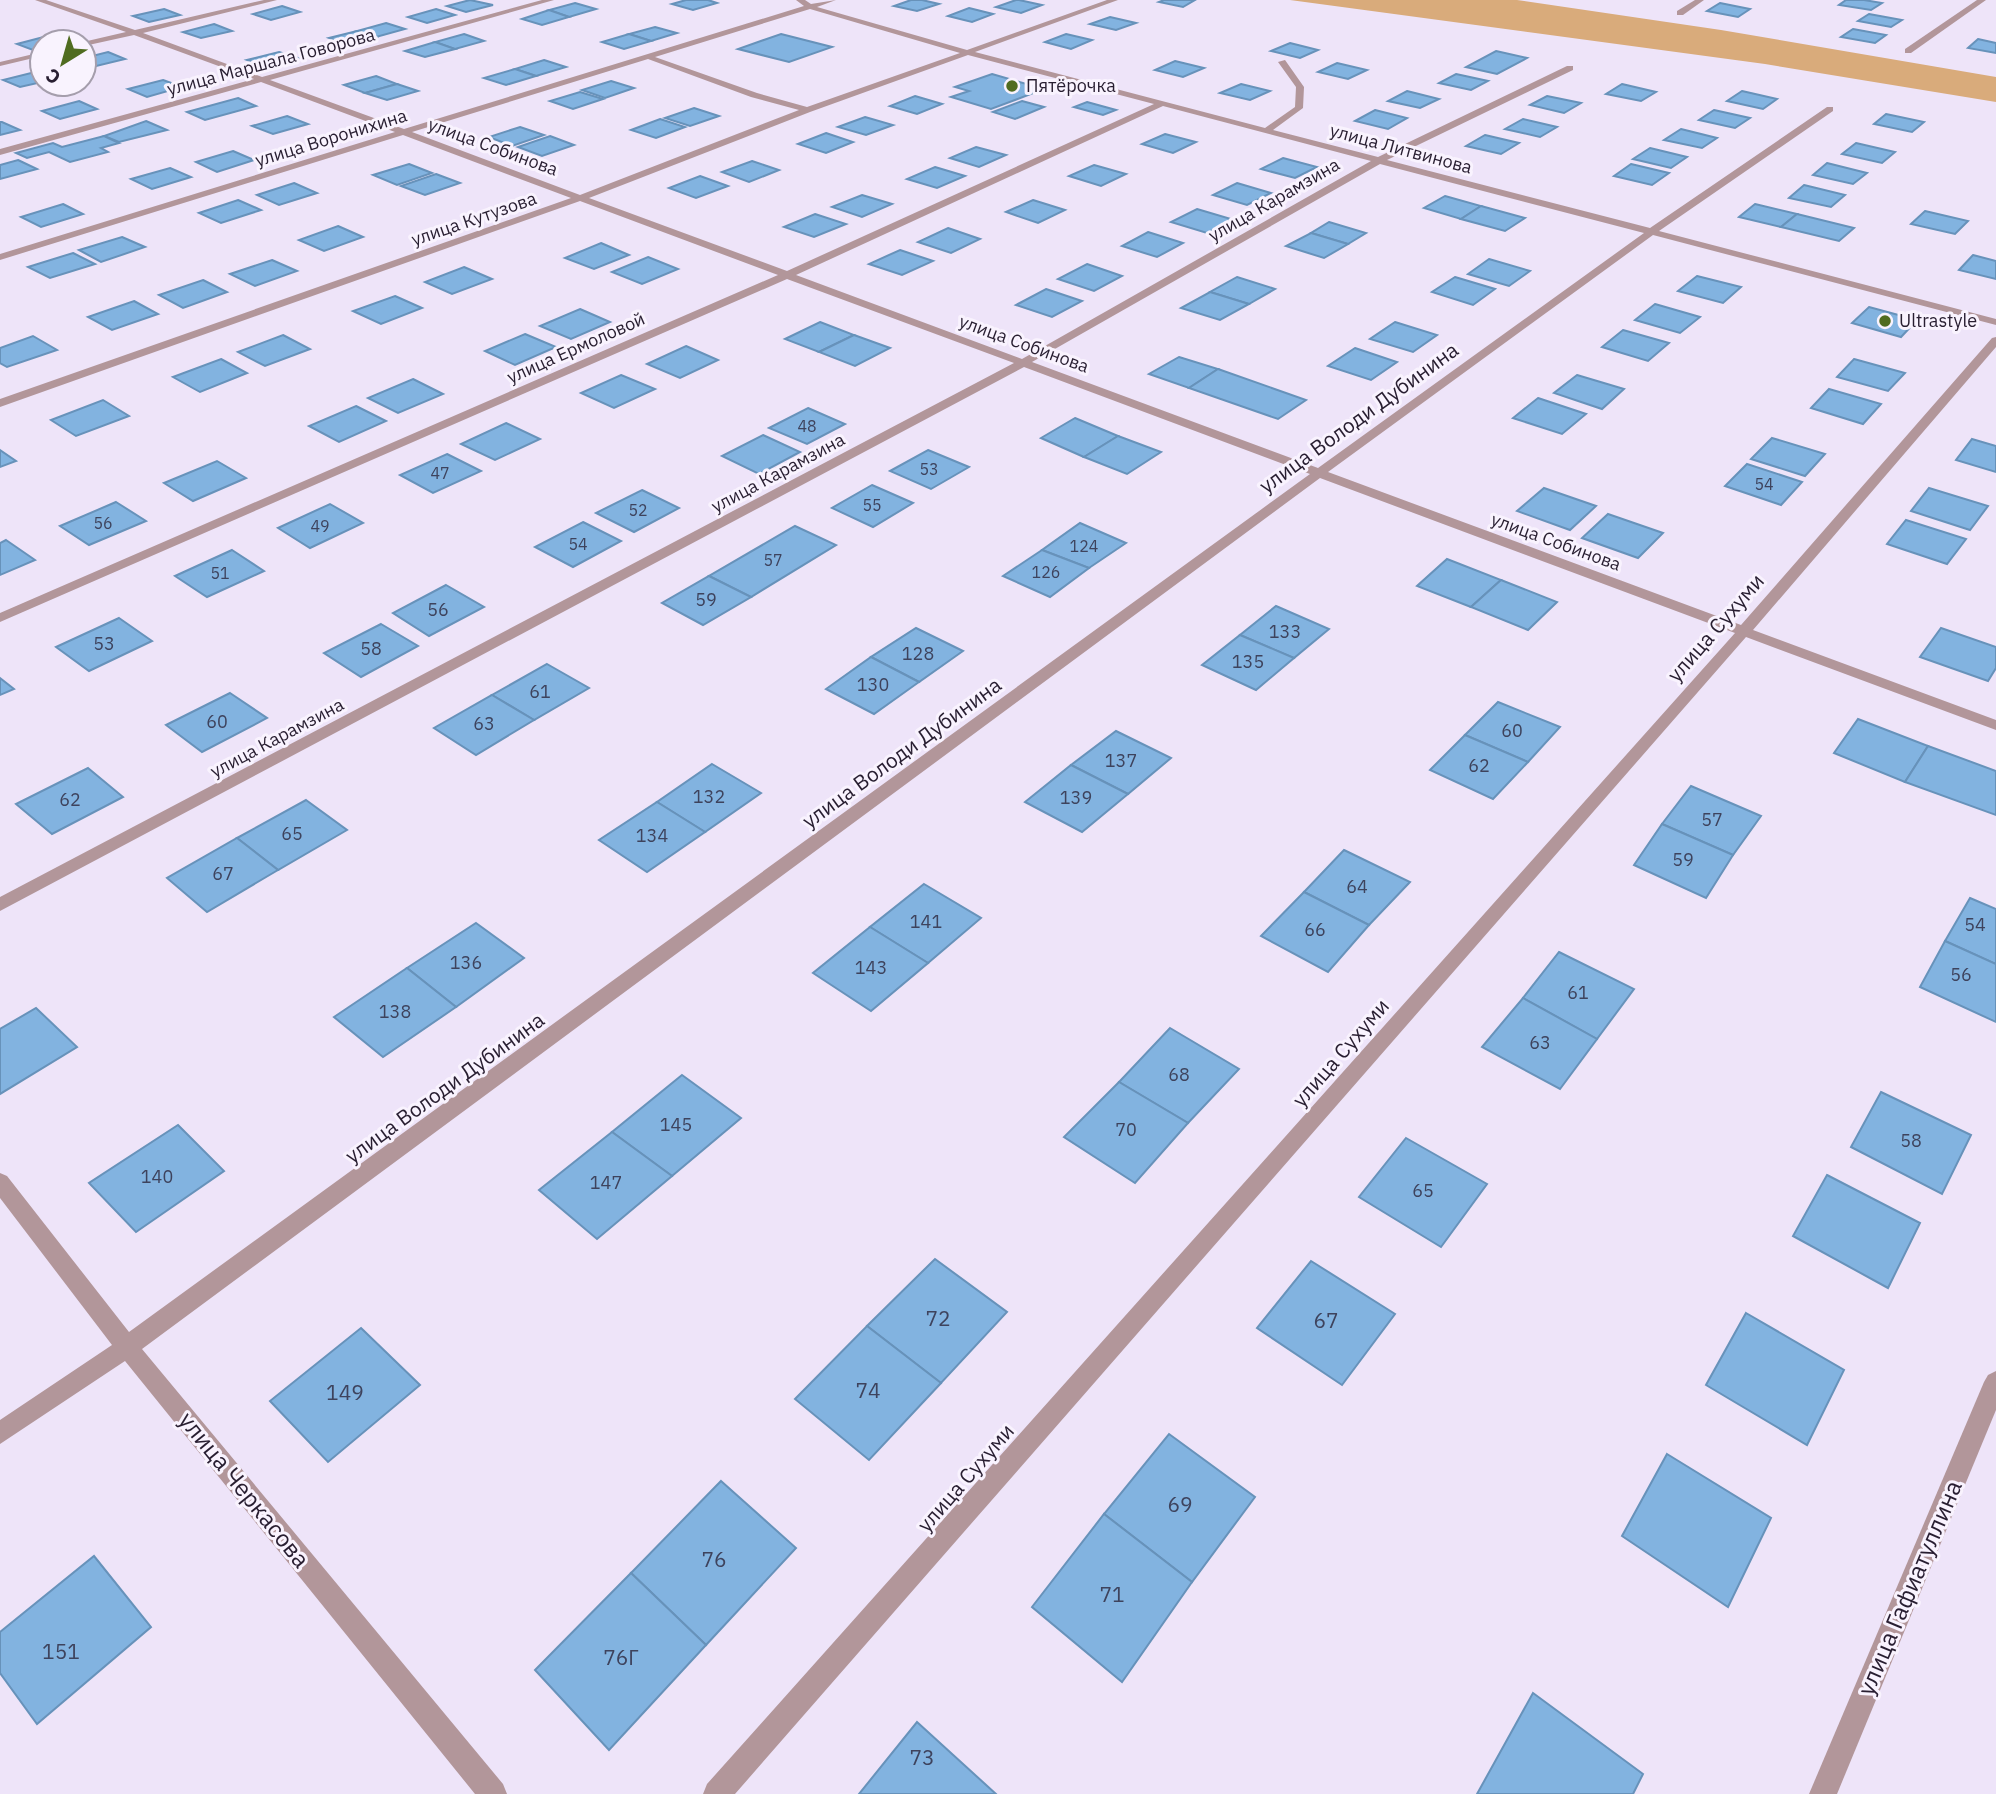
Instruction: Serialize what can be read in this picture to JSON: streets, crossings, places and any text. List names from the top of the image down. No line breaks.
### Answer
{"streets":{"street":["улица Маршала Говорова","улица Воронихина","улица Собинова","улица Литвинова","улица Карамзина","улица Кутузова","улица Ермоловой","улица Володи Дубинина","улица Сухуми","улица Черкасова","улица Гафиатуллина"]},"crossings":[["улица Маршала Говорова","улица Собинова"],["улица Воронихина","улица Собинова"],["улица Воронихина","улица Литвинова"],["улица Собинова","улица Карамзина"],["улица Собинова","улица Кутузова"],["улица Собинова","улица Ермоловой"],["улица Собинова","улица Володи Дубинина"],["улица Собинова","улица Сухуми"],["улица Литвинова","улица Карамзина"],["улица Литвинова","улица Кутузова"],["улица Литвинова","улица Ермоловой"],["улица Литвинова","улица Володи Дубинина"],["улица Володи Дубинина","улица Черкасова"]],"places":["Пятёрочка","Ultrastyle"],"house_numbers":["48","53","47","54","55","52","56","49","54","124","57","126","51","59","56","133","53","58","128","135","130","61","60","63","60","137","62","132","139","62","57","65","134","59","67","64","141","54","66","136","143","56","61","138","63","68","145","70","58","140","147","65","72","67","74","149","69","76","71","151","76Г","73"],"north":"bottom left"}
